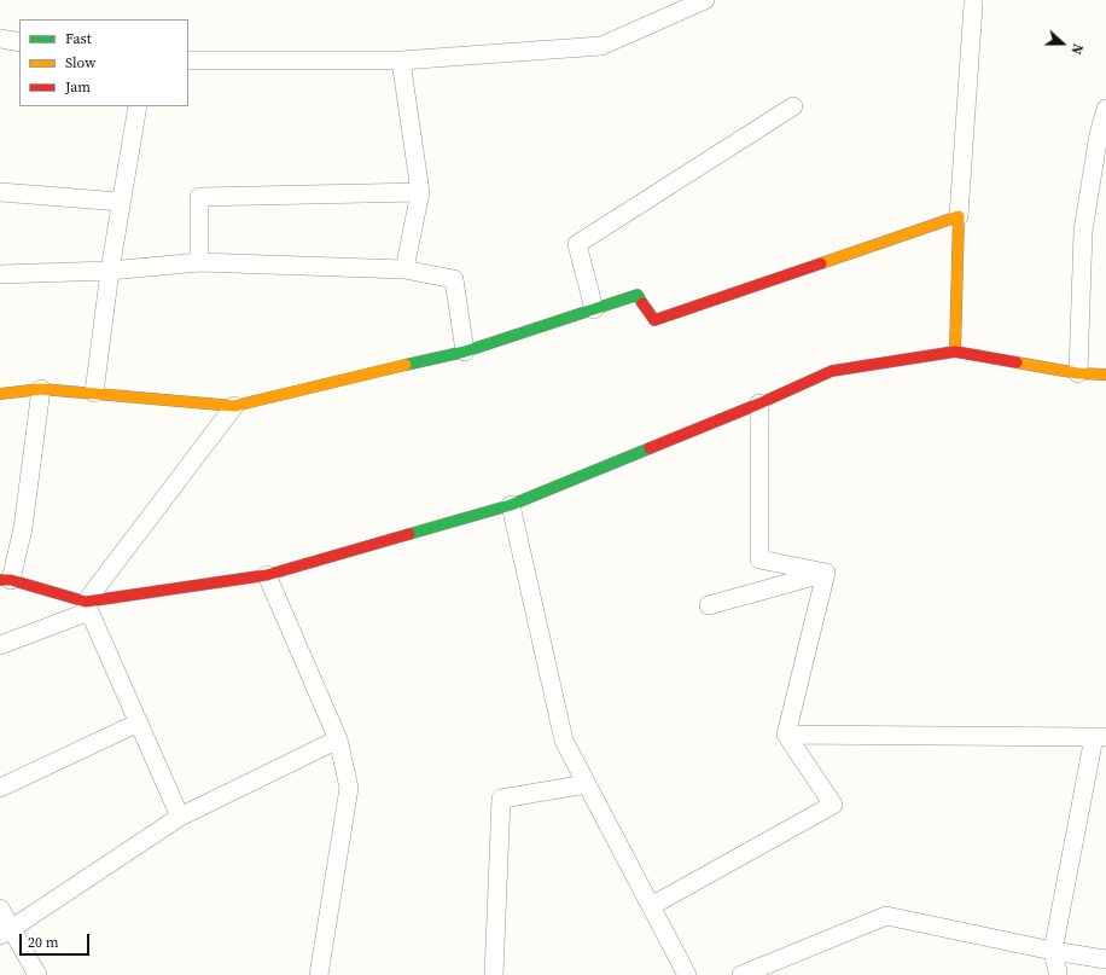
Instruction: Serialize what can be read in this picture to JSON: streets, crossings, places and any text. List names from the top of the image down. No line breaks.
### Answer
{"legend":["Fast","Slow","Jam"],"scale_bar":"20 m","north":"right"}
